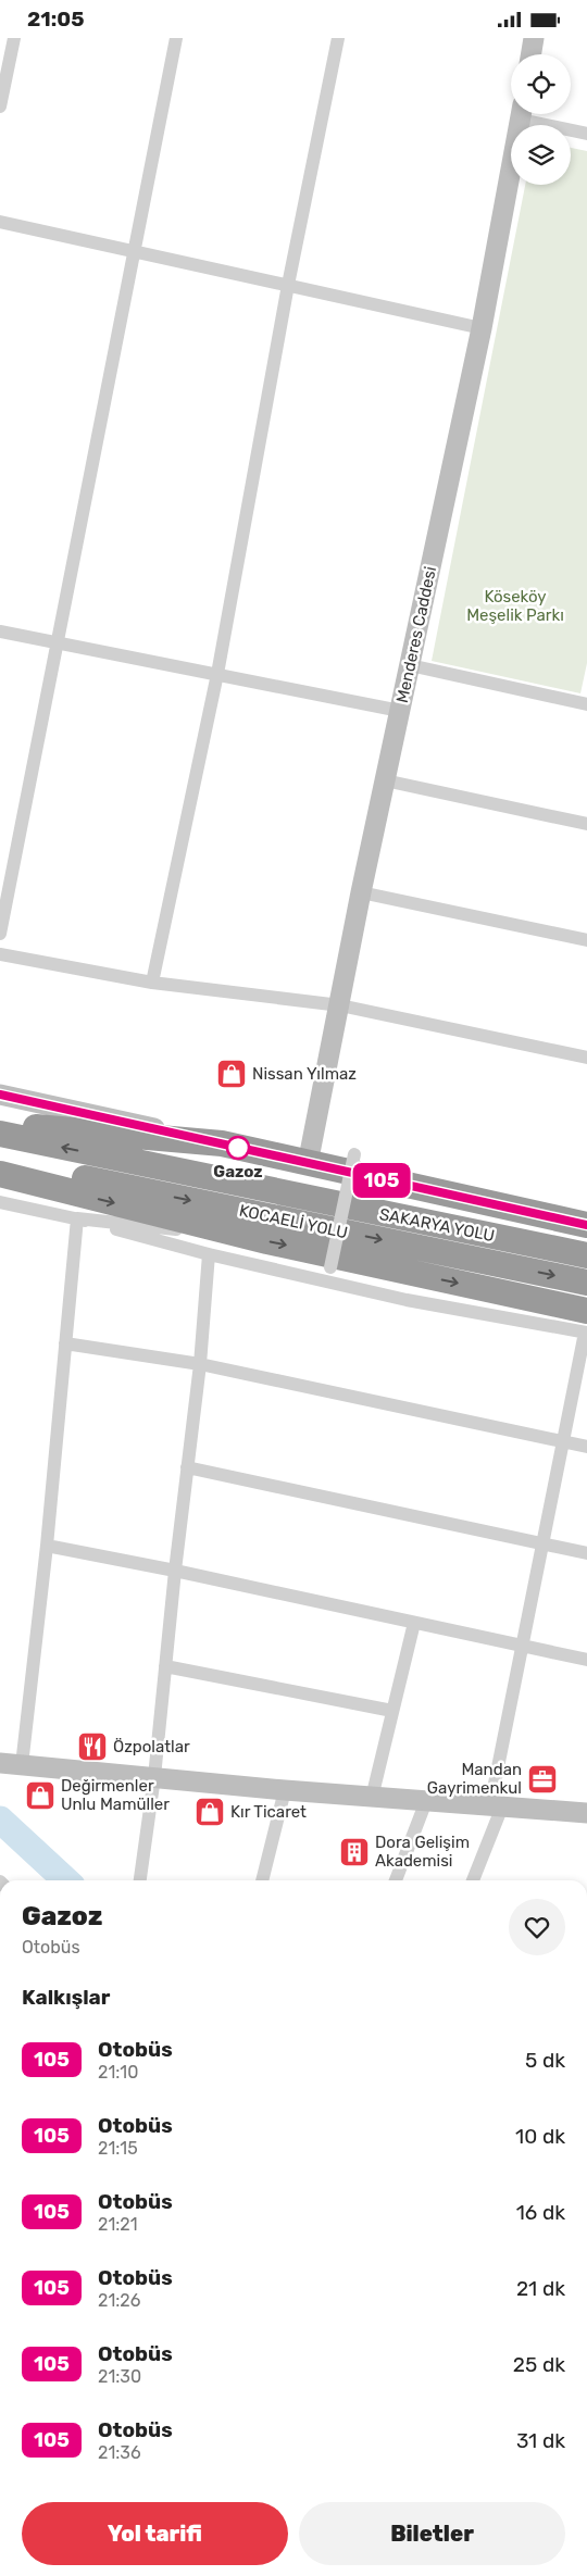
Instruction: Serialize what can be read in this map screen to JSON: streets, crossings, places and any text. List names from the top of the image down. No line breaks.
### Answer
{"streets":{"highway":["KOCAELİ YOLU","SAKARYA YOLU"],"main road":["Menderes Caddesi"]},"parks":["Köseköy Meşelik Parkı"],"places":{"shop":["Nissan Yılmaz","Değirmenler Unlu Mamüller","Kır Ticaret"],"other":["Gazoz"],"restaurant":["Özpolatlar"],"office":["Mandan Gayrimenkul"],"building":["Dora Gelişim Akademisi"]},"lines":["bus line 105"],"page":{"status":"21:05","on_map":"105","heading":[["Gazoz","Otobüs"],"Kalkışlar"],"list":[{"mark":"105","name":"Otobüs","note":"21:10","value":"5 dk"},{"mark":"105","name":"Otobüs","note":"21:15","value":"10 dk"},{"mark":"105","name":"Otobüs","note":"21:21","value":"16 dk"},{"mark":"105","name":"Otobüs","note":"21:26","value":"21 dk"},{"mark":"105","name":"Otobüs","note":"21:30","value":"25 dk"},{"mark":"105","name":"Otobüs","note":"21:36","value":"31 dk"}],"buttons":["Yol tarifi","Biletler"]}}
